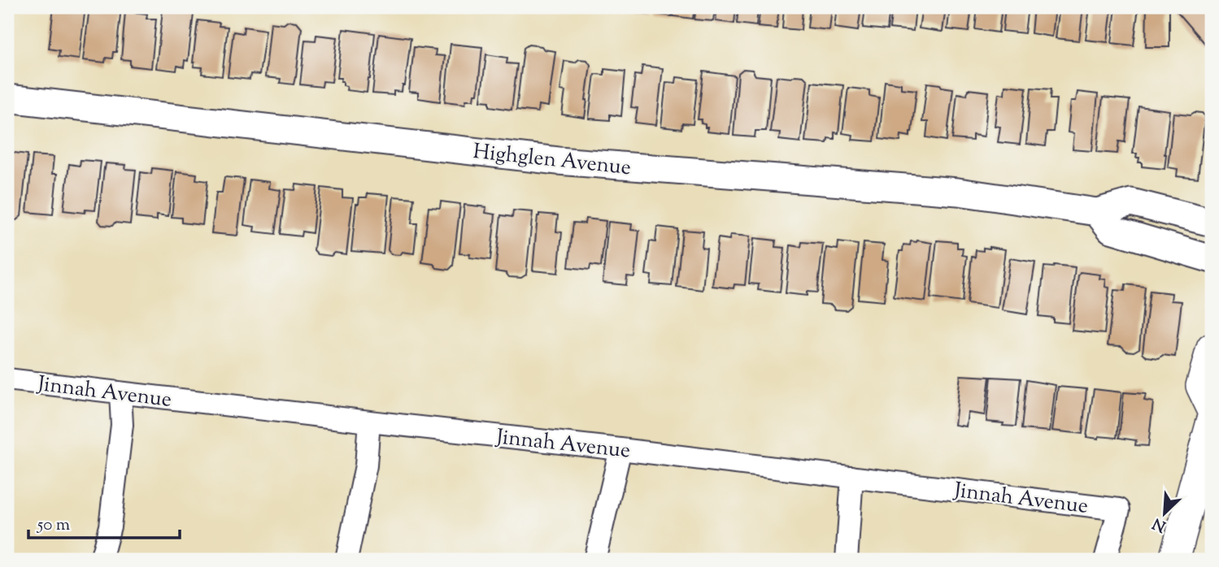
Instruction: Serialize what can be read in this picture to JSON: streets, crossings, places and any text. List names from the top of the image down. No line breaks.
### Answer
{"streets":{"street":["Highglen Avenue","Jinnah Avenue"]},"scale_bar":"50 m","north":"bottom left"}
